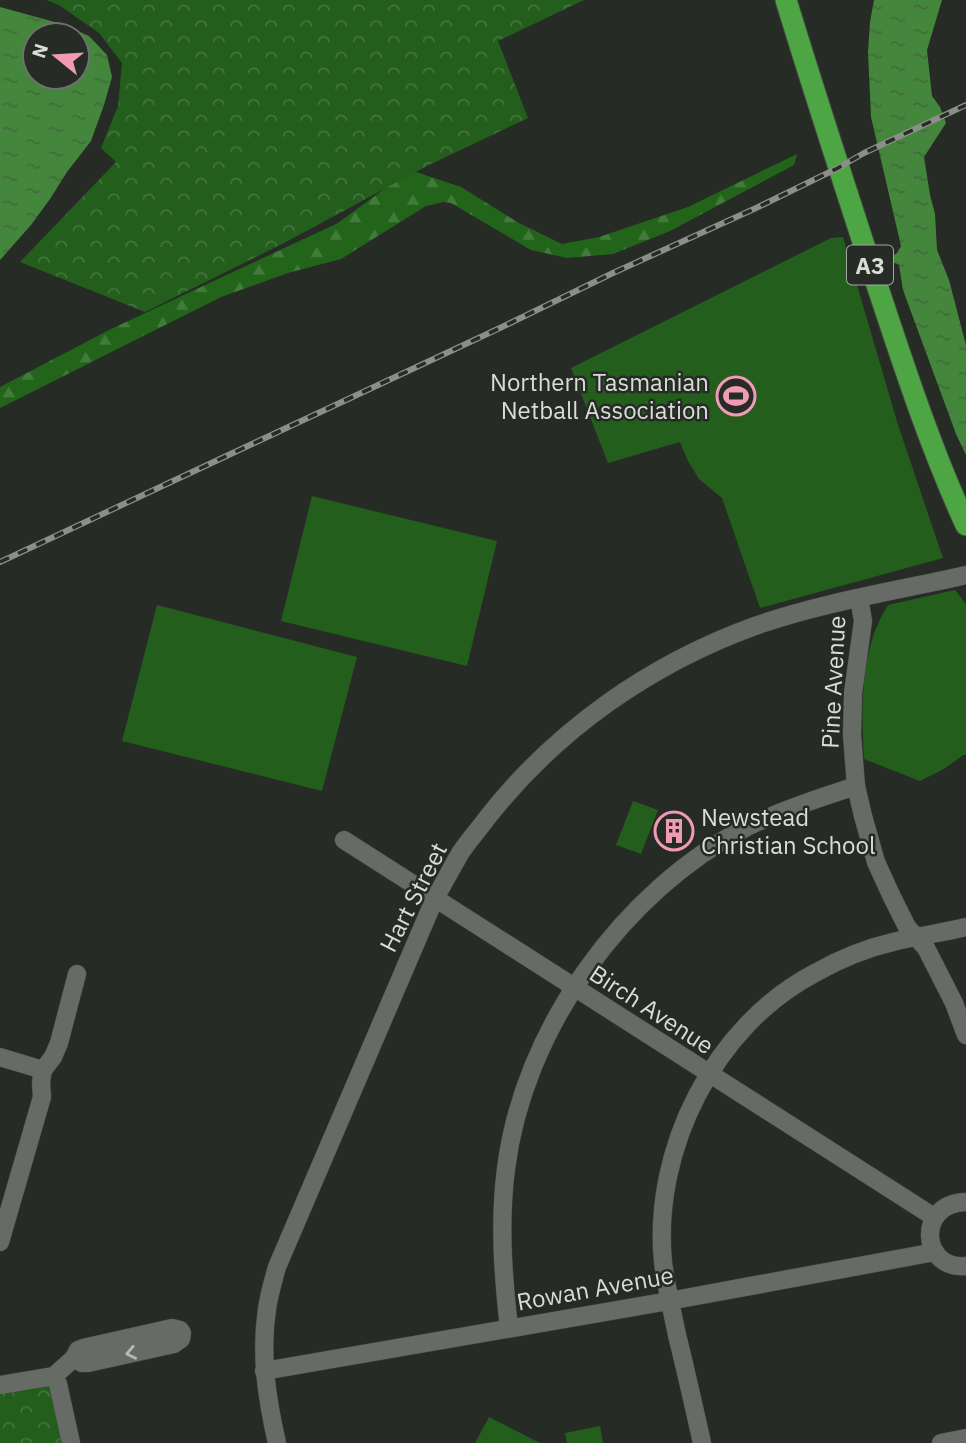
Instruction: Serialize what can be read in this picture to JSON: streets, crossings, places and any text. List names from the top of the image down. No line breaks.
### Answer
{"streets":{"highway":["A3"],"street":["Pine Avenue","Hart Street","Birch Avenue","Rowan Avenue"]},"crossings":[["Pine Avenue","Hart Street"],["Hart Street","Birch Avenue"],["Hart Street","Rowan Avenue"]],"places":{"sports":["Northern Tasmanian Netball Association"],"building":["Newstead Christian School"]},"north":"left"}
